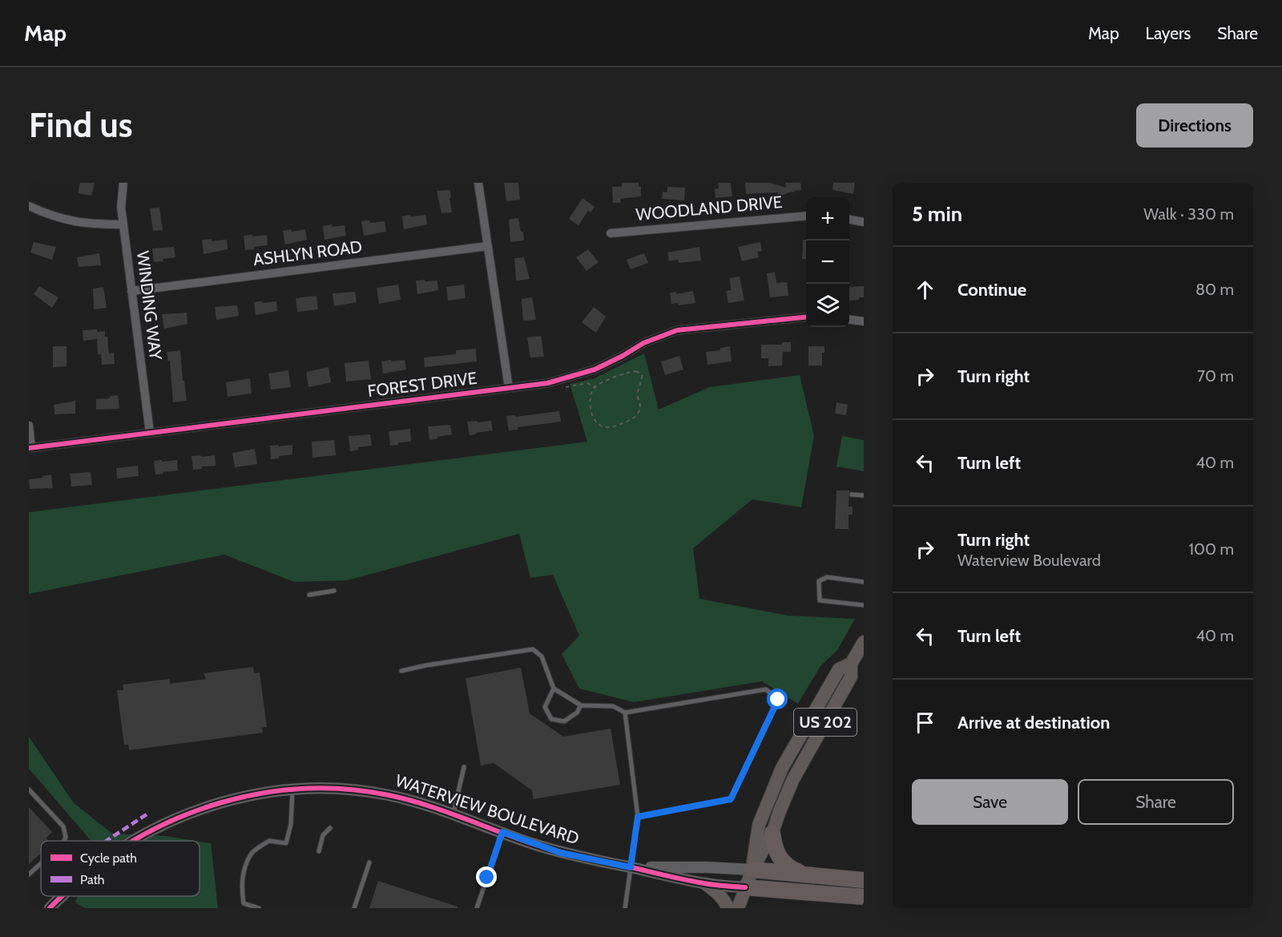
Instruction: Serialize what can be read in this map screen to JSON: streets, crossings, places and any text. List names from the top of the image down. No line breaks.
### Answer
{"streets":{"main road":["US 202"],"street":["WOODLAND DRIVE","ASHLYN ROAD","WINDING WAY","FOREST DRIVE","WATERVIEW BOULEVARD"]},"crossings":[["ASHLYN ROAD","WINDING WAY"],["WINDING WAY","FOREST DRIVE"],["US 202","WATERVIEW BOULEVARD"]],"legend":["Cycle path","Path"],"page":{"header":"Map","nav":["Map","Layers","Share"],"buttons":["Directions",["Save","Share"]],"title":"Find us","heading":["5 min","Walk · 330 m"],"map_buttons":["+","−"],"list":[["Continue","80 m"],["Turn right","70 m"],["Turn left","40 m"],["Turn right","Waterview Boulevard","100 m"],["Turn left","40 m"],"Arrive at destination"]}}
